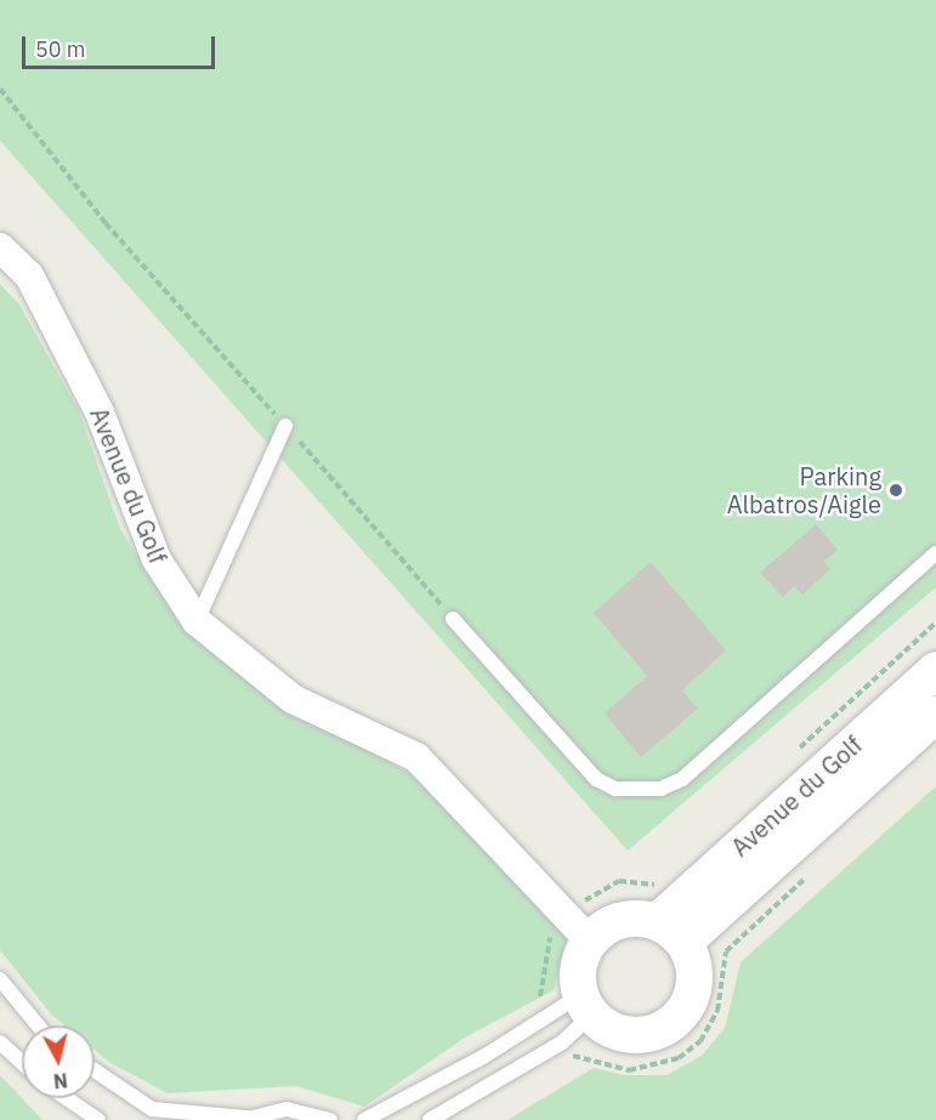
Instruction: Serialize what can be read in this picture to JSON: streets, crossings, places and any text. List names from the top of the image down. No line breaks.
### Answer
{"streets":{"street":["Avenue du Golf"]},"places":["Parking Albatros/Aigle"],"scale_bar":"50 m","north":"bottom"}
